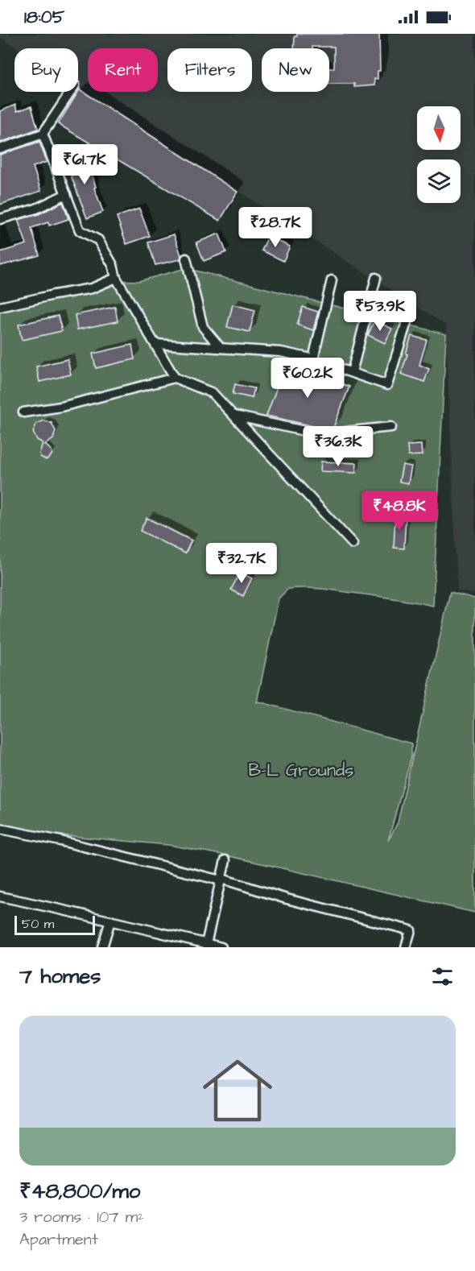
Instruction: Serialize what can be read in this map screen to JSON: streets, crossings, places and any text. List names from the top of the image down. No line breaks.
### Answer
{"parks":["B-L Grounds"],"scale_bar":"50 m","north":"bottom","page":{"status":"18:05","chip":["Buy","Rent","Filters","New"],"price":["₹61.7K","₹28.7K","₹53.9K","₹60.2K","₹36.3K","₹48.8K","₹32.7K"],"scale":"50 m","heading":"7 homes","list":[{"name":"₹48,800/mo","note":"3 rooms · 107 m² · Apartment"}]}}
